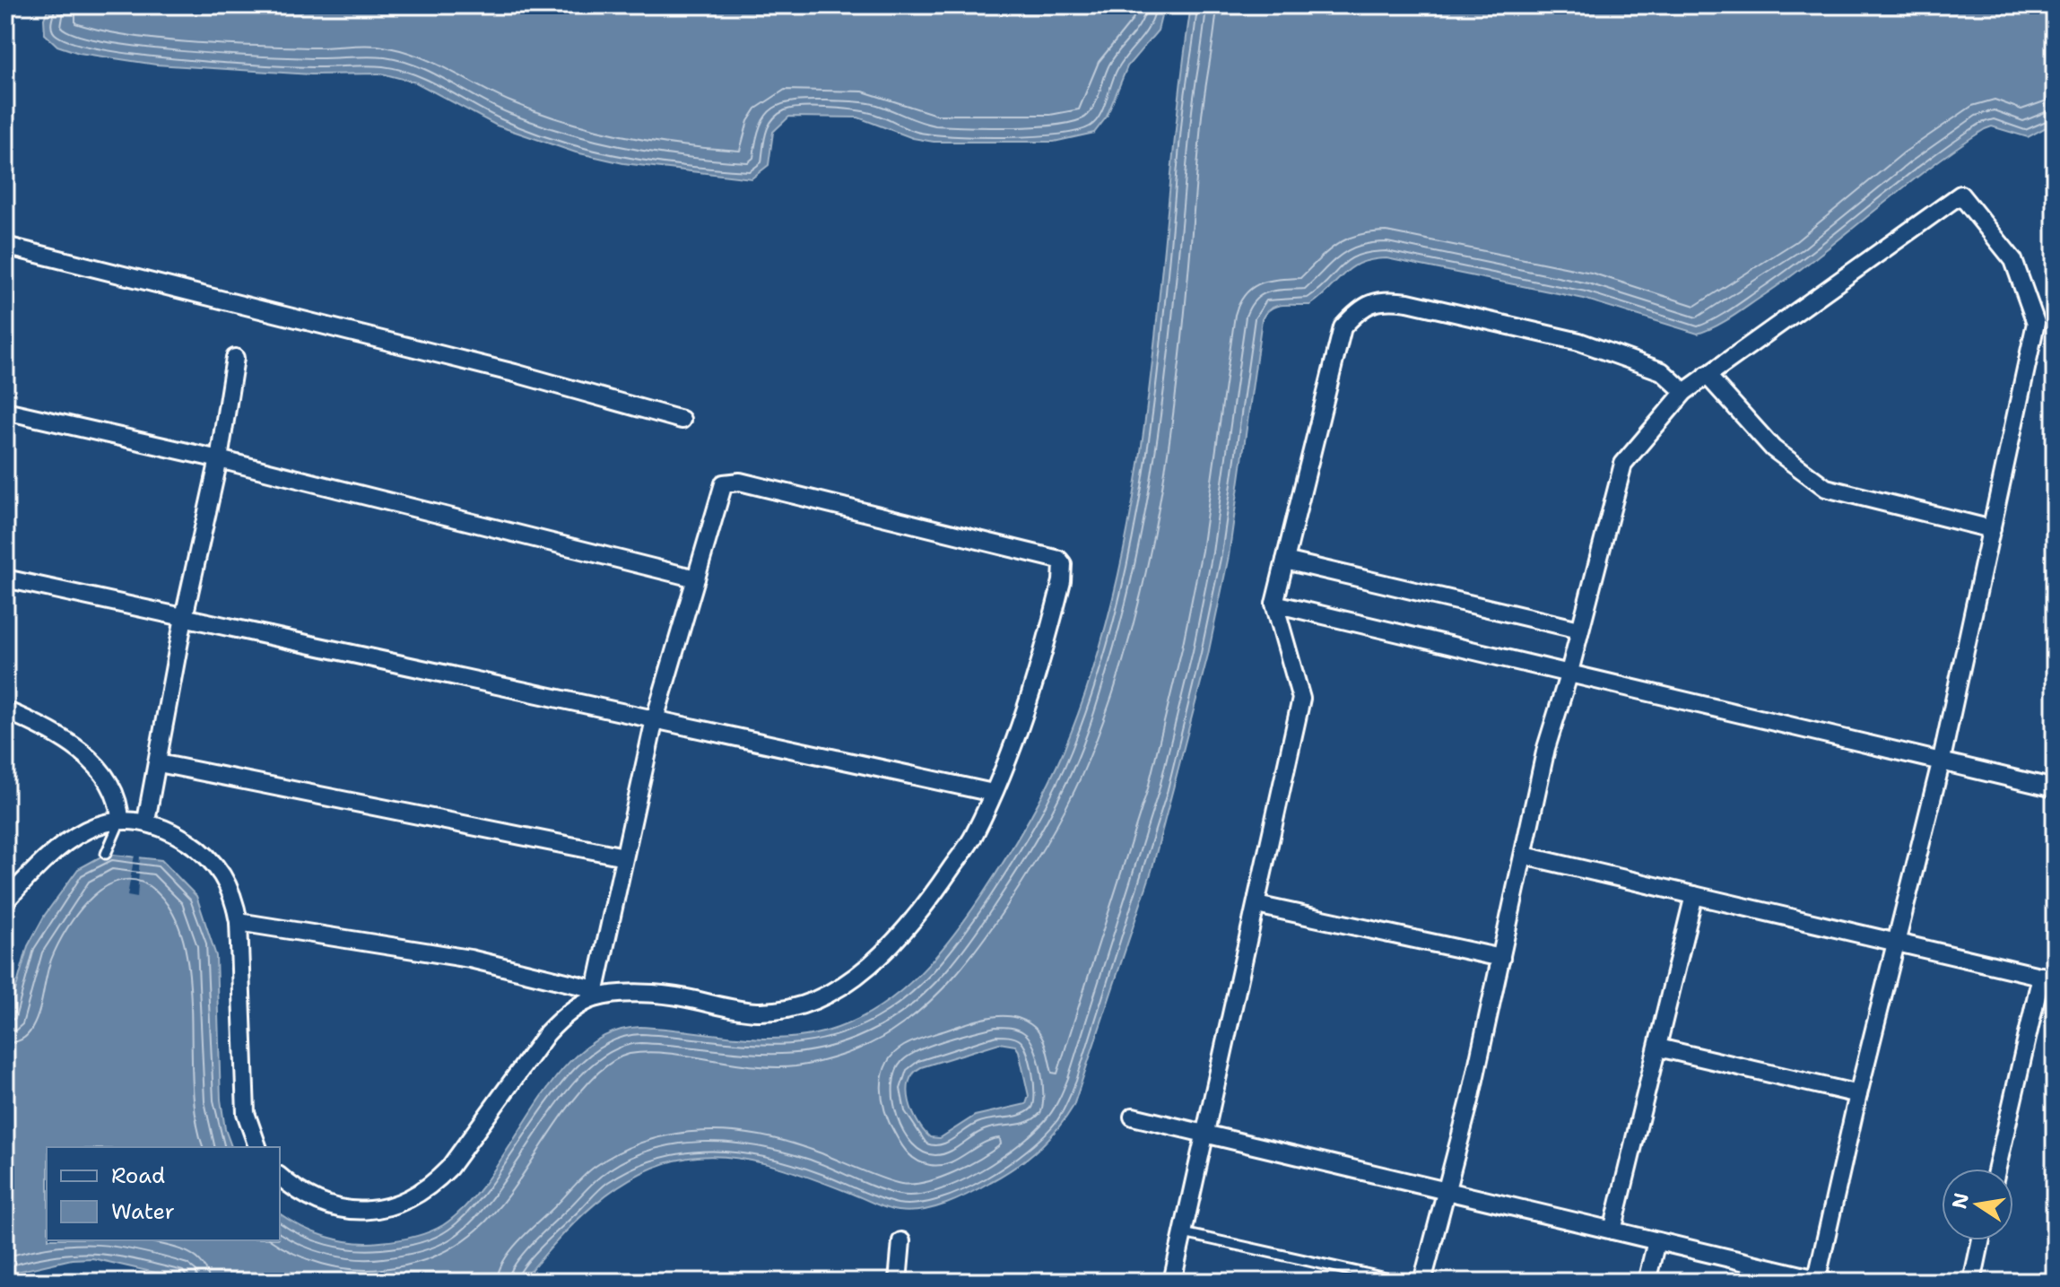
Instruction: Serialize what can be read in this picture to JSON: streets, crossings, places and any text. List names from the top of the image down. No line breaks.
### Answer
{"legend":["Road","Water"],"north":"left"}
